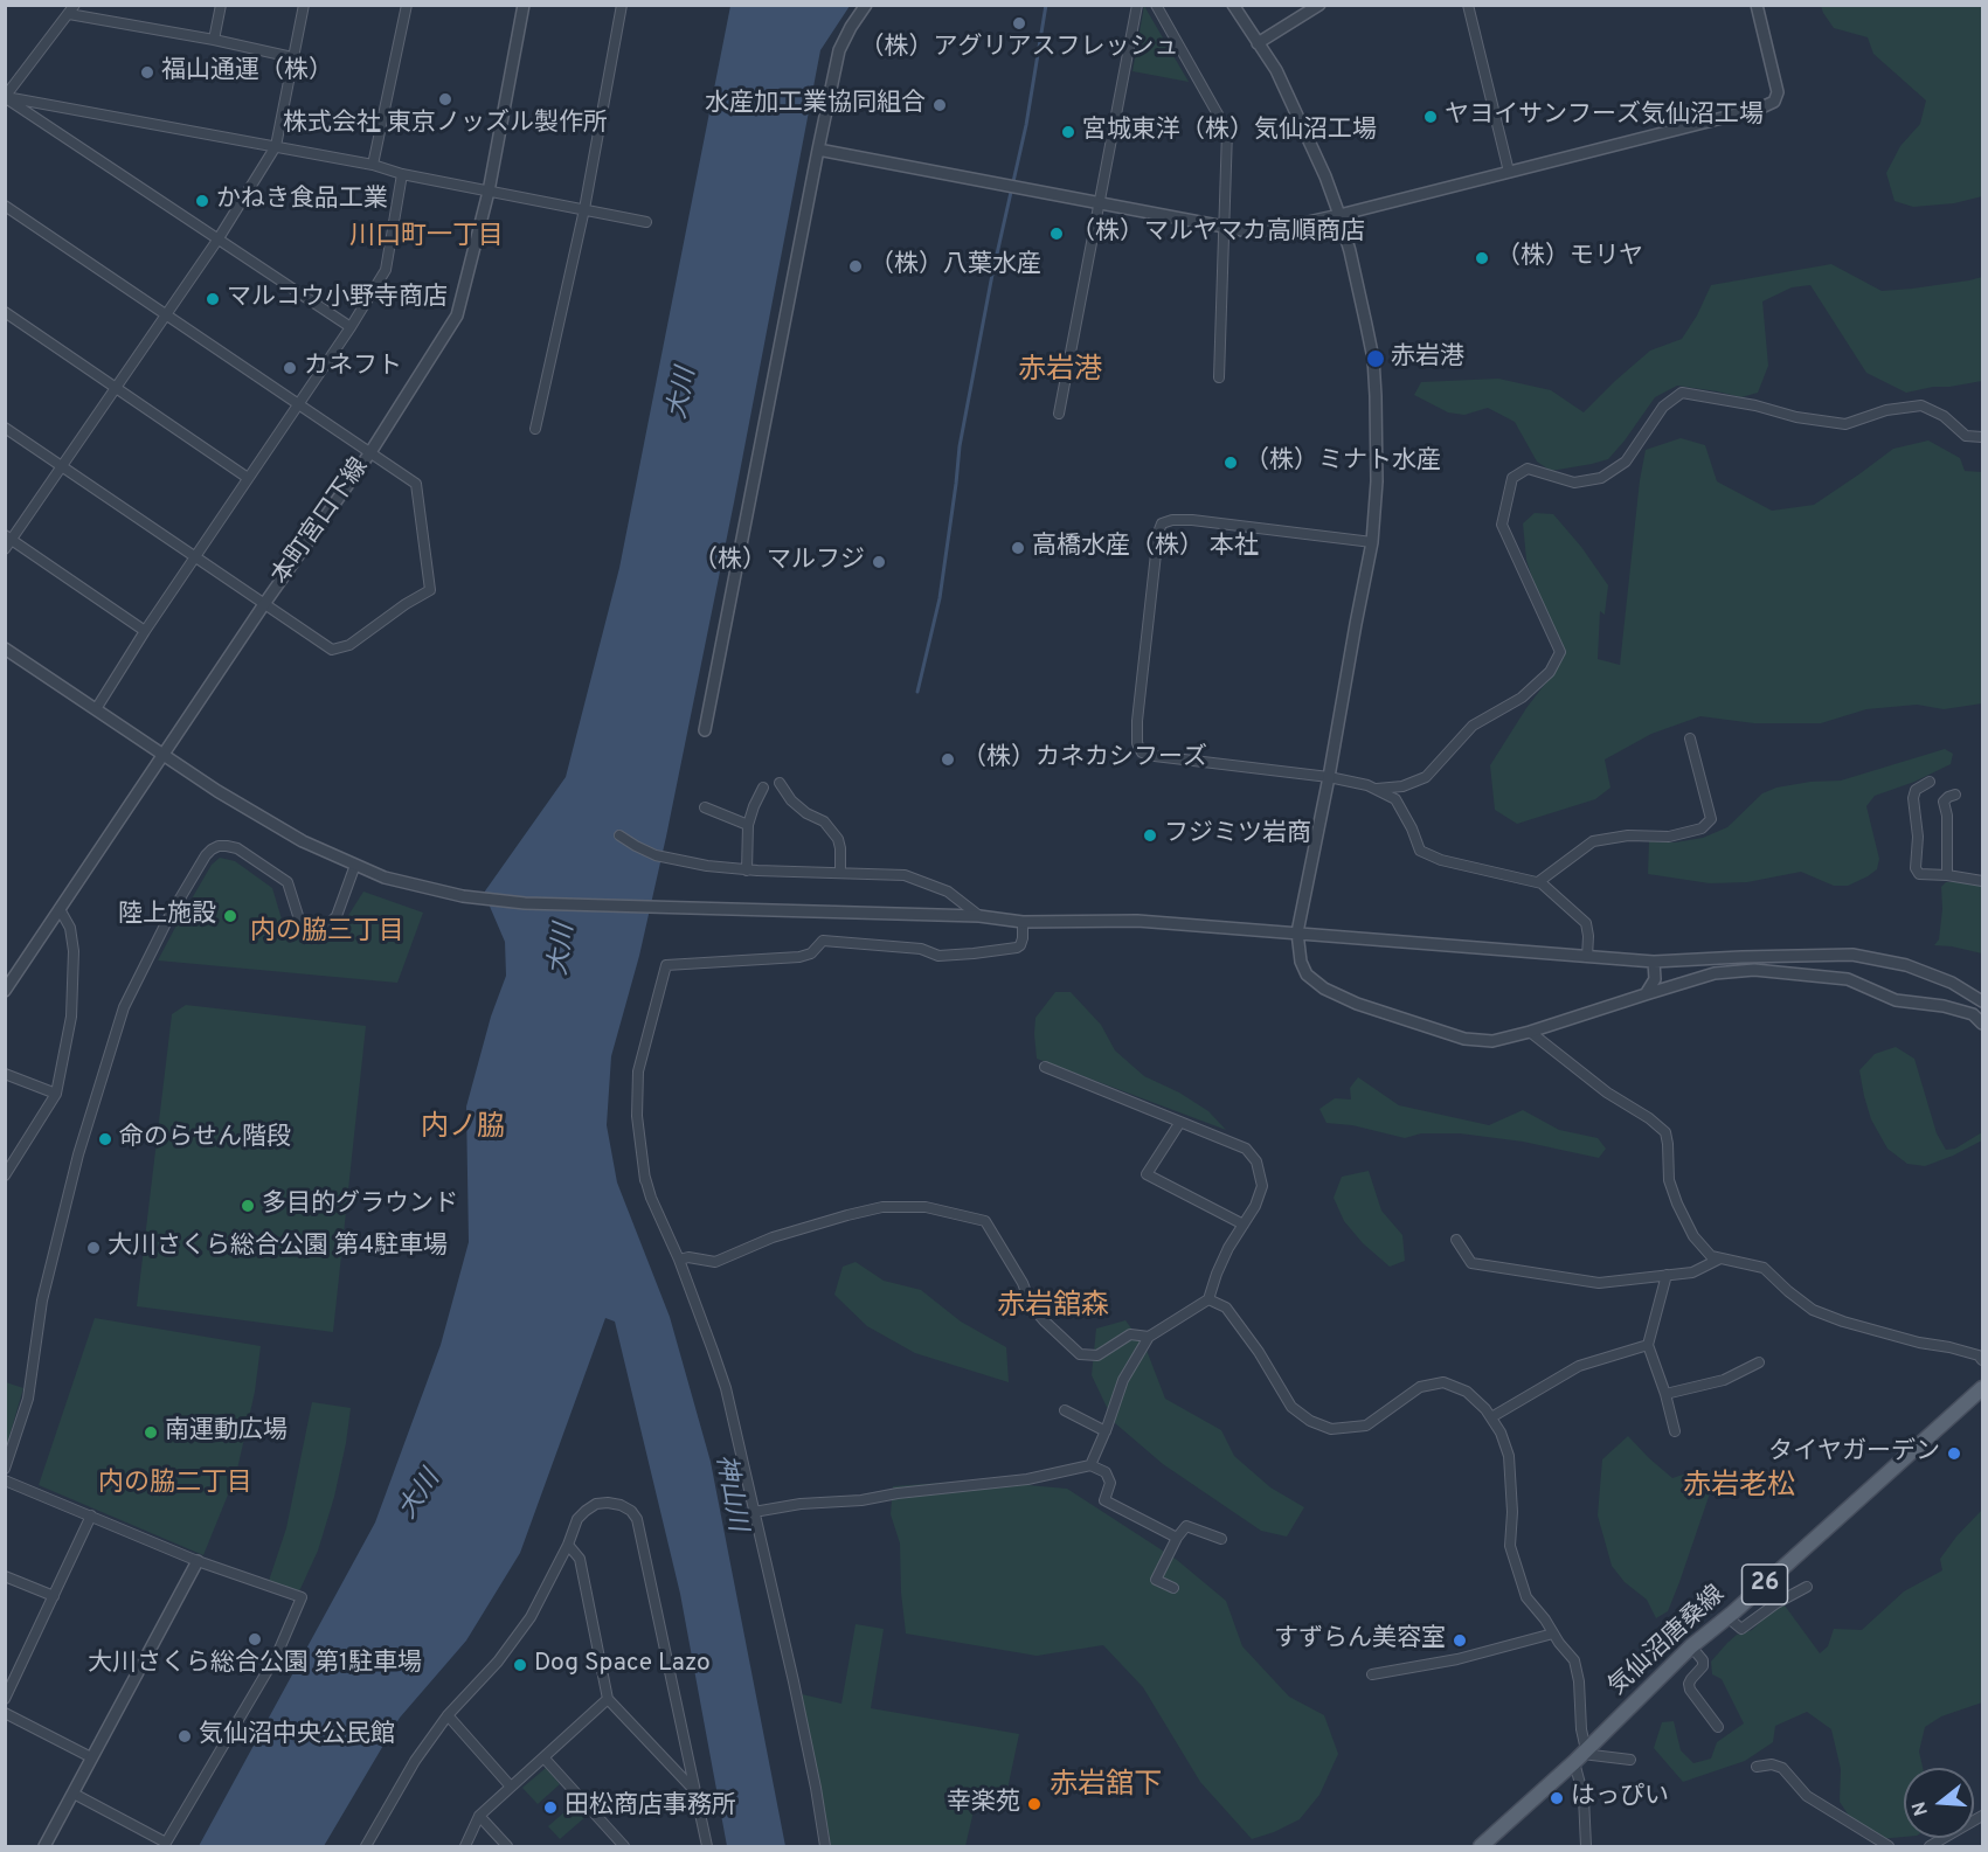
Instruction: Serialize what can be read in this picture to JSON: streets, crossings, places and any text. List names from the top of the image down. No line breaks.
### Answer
{"streets":{"main road":["26","気仙沼唐桑線"],"street":["本町宮口下線"]},"districts":["川口町一丁目","赤岩港","内の脇三丁目","内ノ脇","赤岩舘森","内の脇二丁目","赤岩老松","赤岩舘下"],"water":["大川","神山川"],"places":["（株）アグリアスフレッシュ","福山通運（株）","株式会社 東京ノッズル製作所","水産加工業協同組合","ヤヨイサンフーズ気仙沼工場","宮城東洋（株）気仙沼工場","かねき食品工業","（株）マルヤマカ高順商店","（株）モリヤ","（株）八葉水産","マルコウ小野寺商店","赤岩港","カネフト","（株）ミナト水産","高橋水産（株） 本社","（株）マルフジ","（株）カネカシフーズ","フジミツ岩商","陸上施設","命のらせん階段","多目的グラウンド","大川さくら総合公園 第4駐車場","南運動広場","タイヤガーデン","大川さくら総合公園 第1駐車場","すずらん美容室","Dog Space Lazo","気仙沼中央公民館","はっぴい","幸楽苑","田松商店事務所"],"north":"left"}
